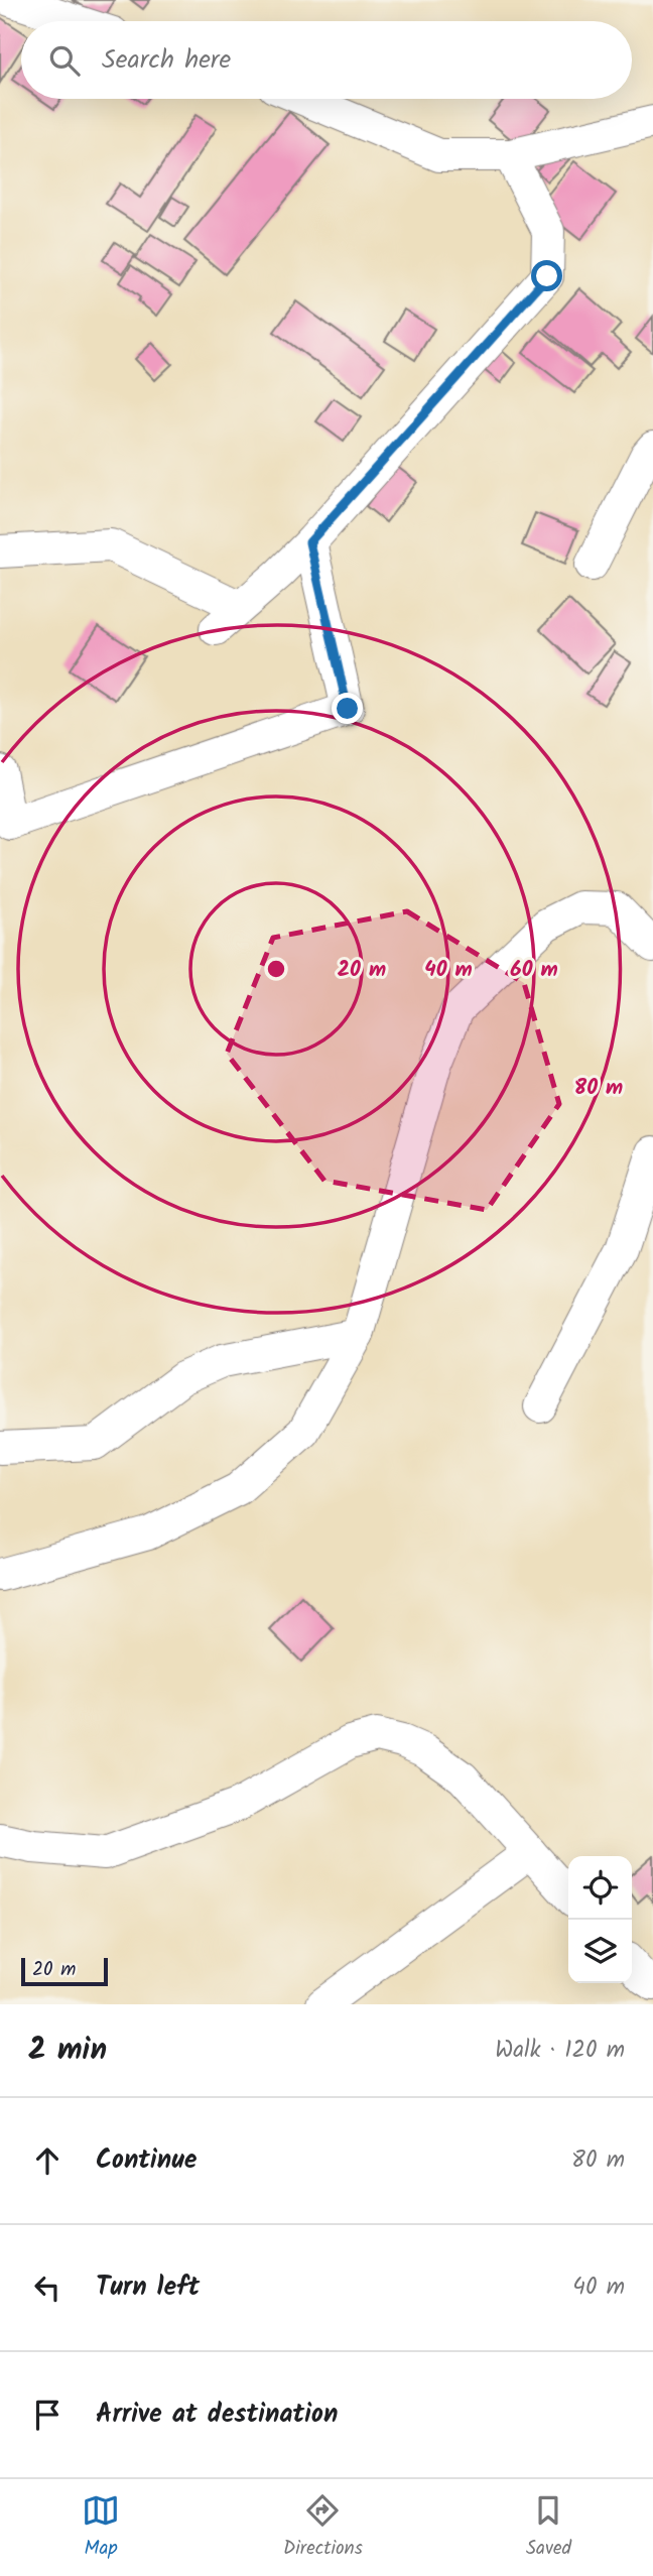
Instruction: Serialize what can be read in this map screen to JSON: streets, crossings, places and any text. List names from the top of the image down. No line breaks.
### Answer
{"scale_bar":"20 m","page":{"search":"Search here","scale":"20 m","heading":["2 min","Walk · 120 m"],"list":[["Continue","80 m"],["Turn left","40 m"],"Arrive at destination"],"nav":["Map","Directions","Saved"]},"rings":["20 m","40 m","60 m","80 m"]}
